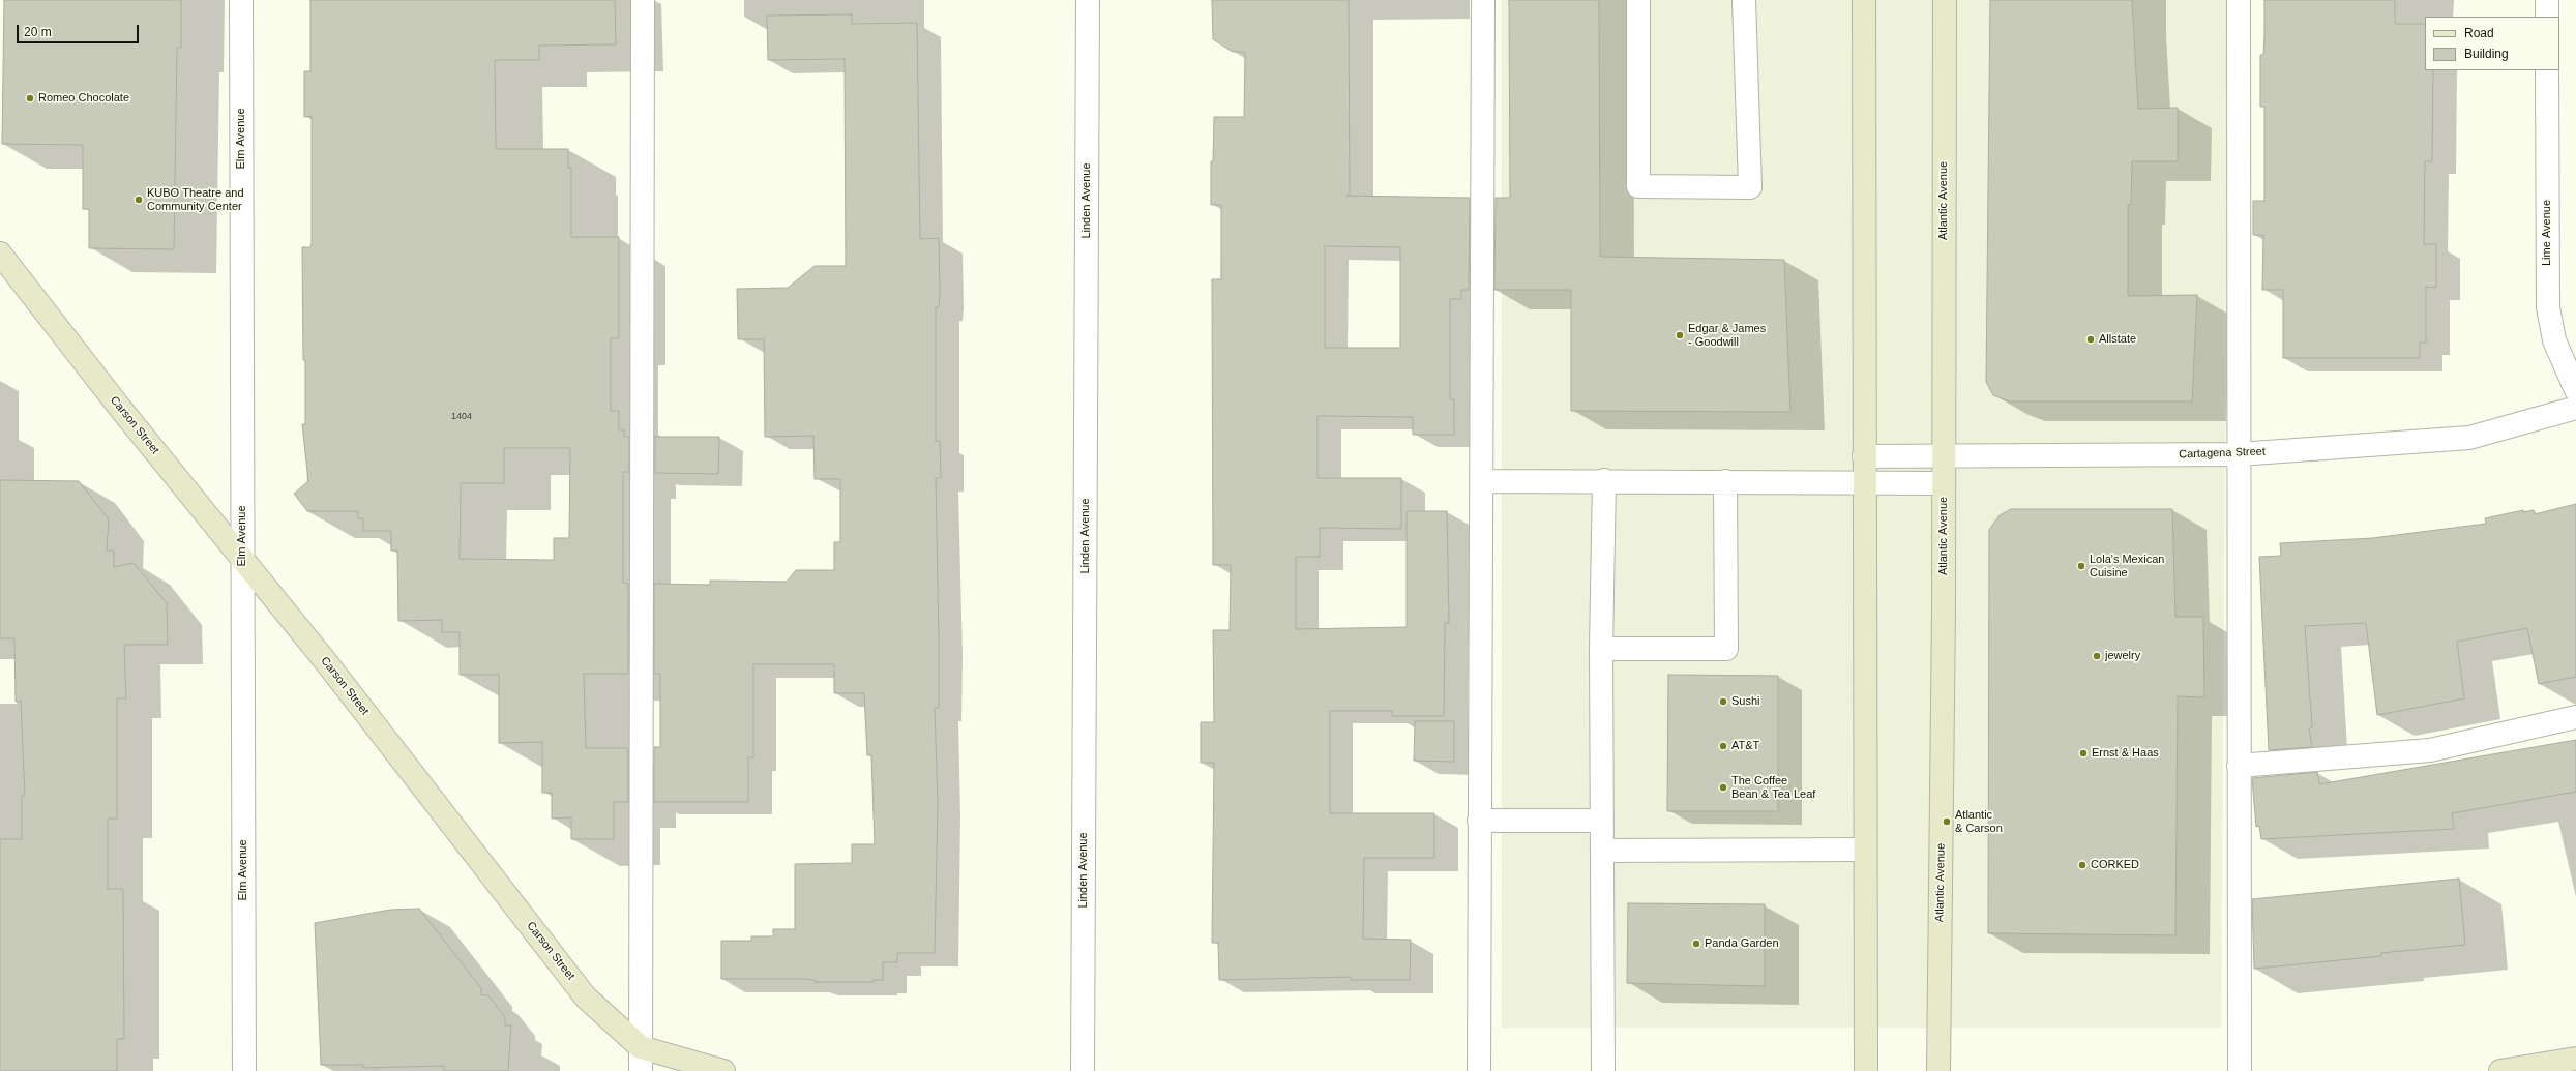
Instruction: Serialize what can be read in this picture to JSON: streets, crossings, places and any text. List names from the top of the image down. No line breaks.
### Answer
{"streets":{"main road":["Atlantic Avenue","Carson Street"],"street":["Elm Avenue","Linden Avenue","Lime Avenue","Cartagena Street"]},"crossings":[["Elm Avenue","Carson Street"],["Atlantic Avenue","Cartagena Street"]],"places":["Romeo Chocolate","KUBO Theatre and Community Center","Edgar & James - Goodwill","Allstate","Lola's Mexican Cuisine","jewelry","Sushi","AT&T","Ernst & Haas","The Coffee Bean & Tea Leaf","Atlantic & Carson","CORKED","Panda Garden"],"house_numbers":["1404"],"legend":["Road","Building"],"scale_bar":"20 m"}
